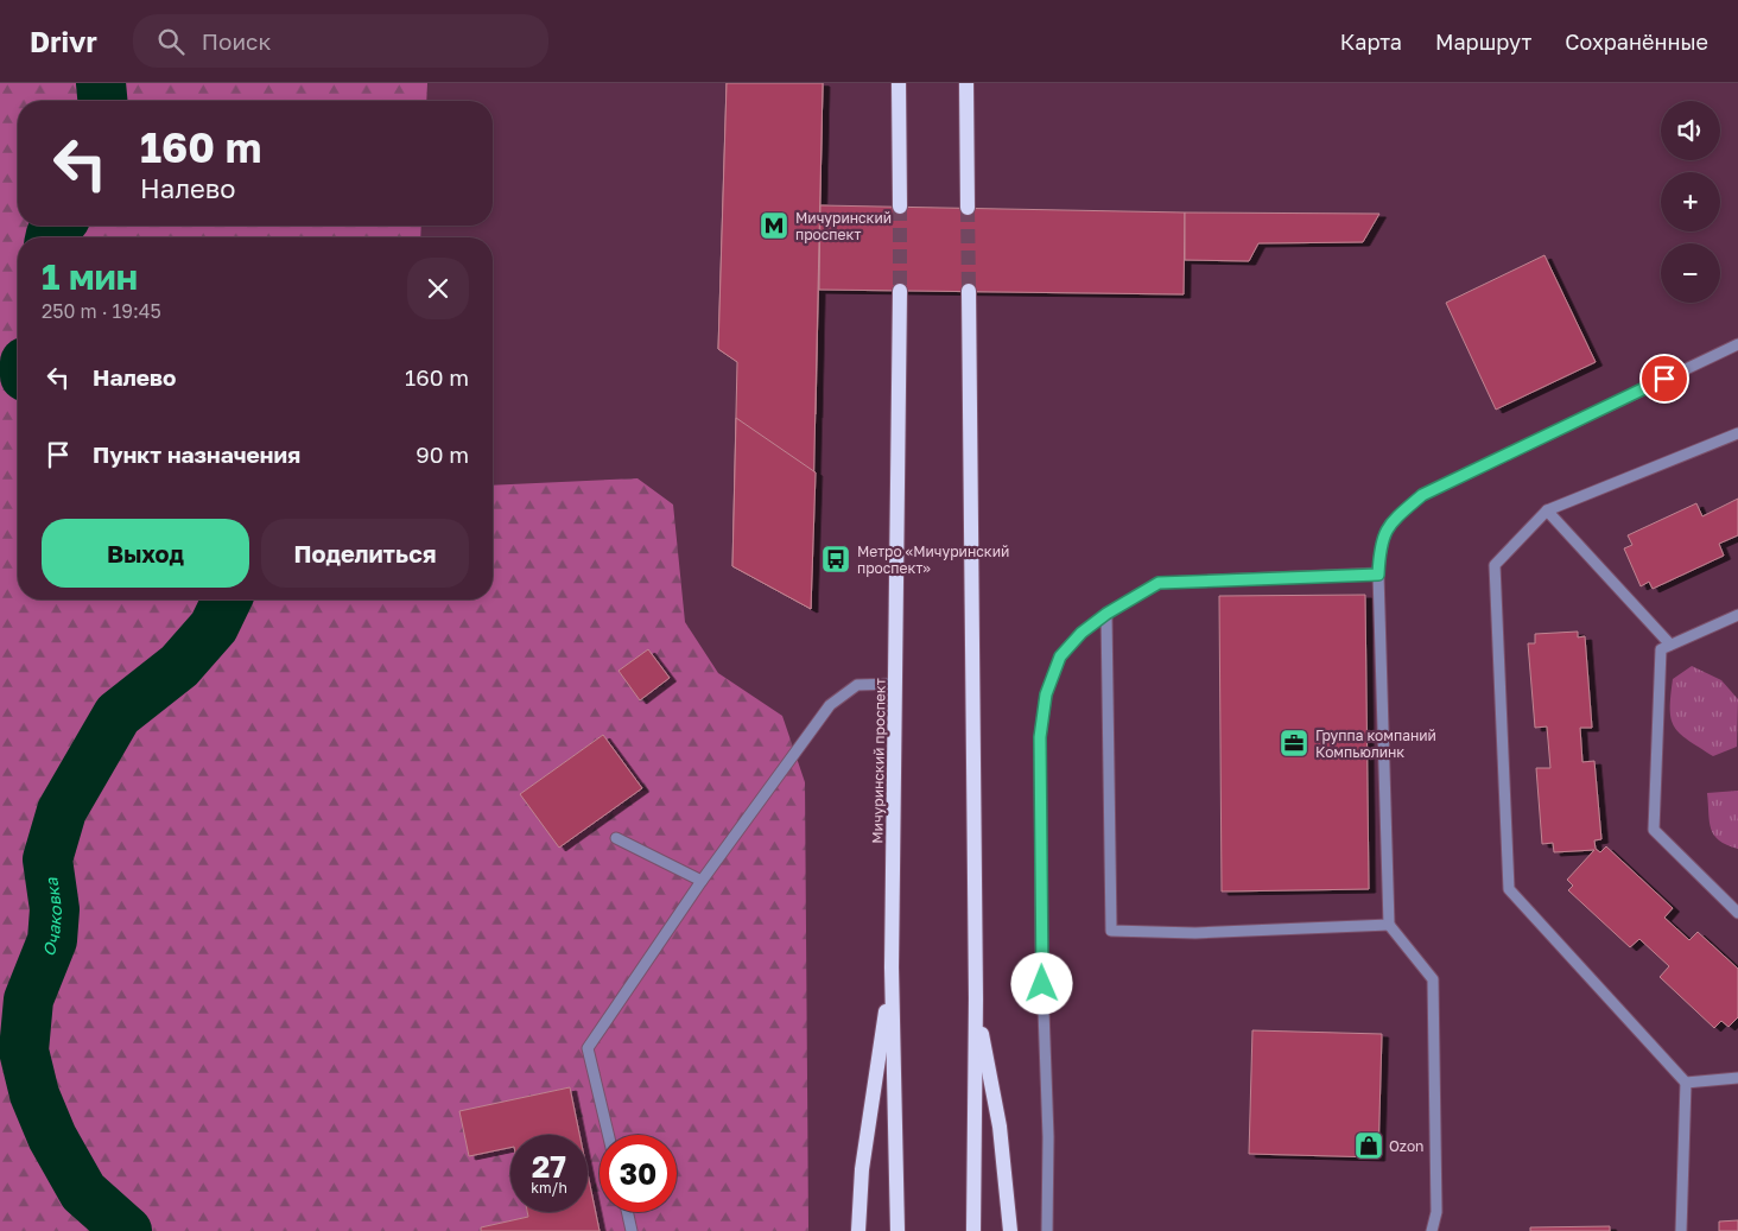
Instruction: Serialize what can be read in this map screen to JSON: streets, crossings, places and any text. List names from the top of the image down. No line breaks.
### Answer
{"streets":{"main road":["Мичуринский проспект"]},"water":["Очаковка"],"places":{"metro station":["Мичуринский проспект"],"bus stop":["Метро «Мичуринский проспект»"],"office":["Группа компаний Компьюлинк"],"shop":["Ozon"]},"page":{"header":"Drivr","search":"Поиск","nav":["Карта","Маршрут","Сохранённые"],"map_buttons":["+","−"],"turn":["160 m","Налево"],"heading":["1 мин","250 m · 19:45"],"list":[{"name":"Налево","value":"160 m"},{"name":"Пункт назначения","value":"90 m"}],"buttons":["Выход","Поделиться"],"speed":"27 km/h","limit":"30"}}
